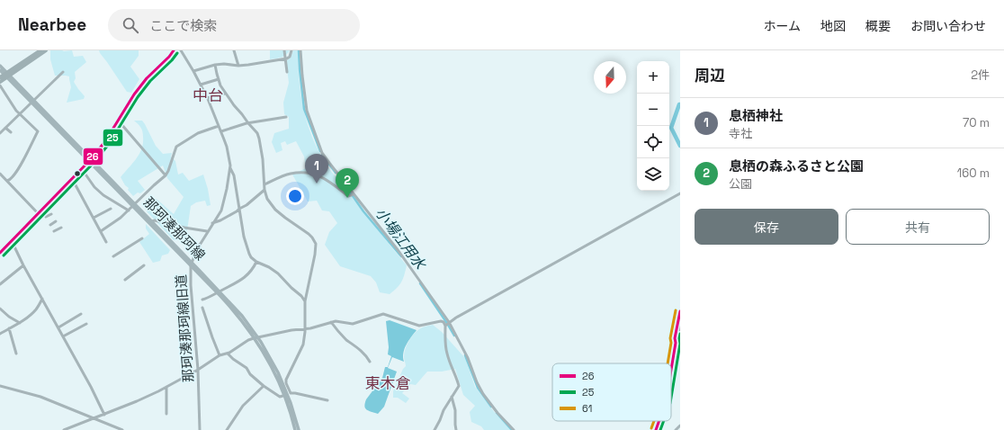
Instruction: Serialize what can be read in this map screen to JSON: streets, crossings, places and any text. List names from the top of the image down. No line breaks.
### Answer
{"streets":{"main road":["那珂湊那珂線"],"street":["那珂湊那珂線旧道"]},"crossings":[["那珂湊那珂線","那珂湊那珂線旧道"]],"districts":["中台","東木倉"],"water":["小場江用水"],"lines":["transit line 26","transit line 25","transit line 61"],"legend":["26","25","61"],"north":"bottom","page":{"header":"Nearbee","search":"ここで検索","nav":["ホーム","地図","概要","お問い合わせ"],"heading":["周辺","2件"],"map_buttons":["+","−"],"list":[{"mark":"1","name":"息栖神社","note":"寺社","value":"70 m"},{"mark":"2","name":"息栖の森ふるさと公園","note":"公園","value":"160 m"}],"pins":["1","2"],"buttons":["保存","共有"]}}
